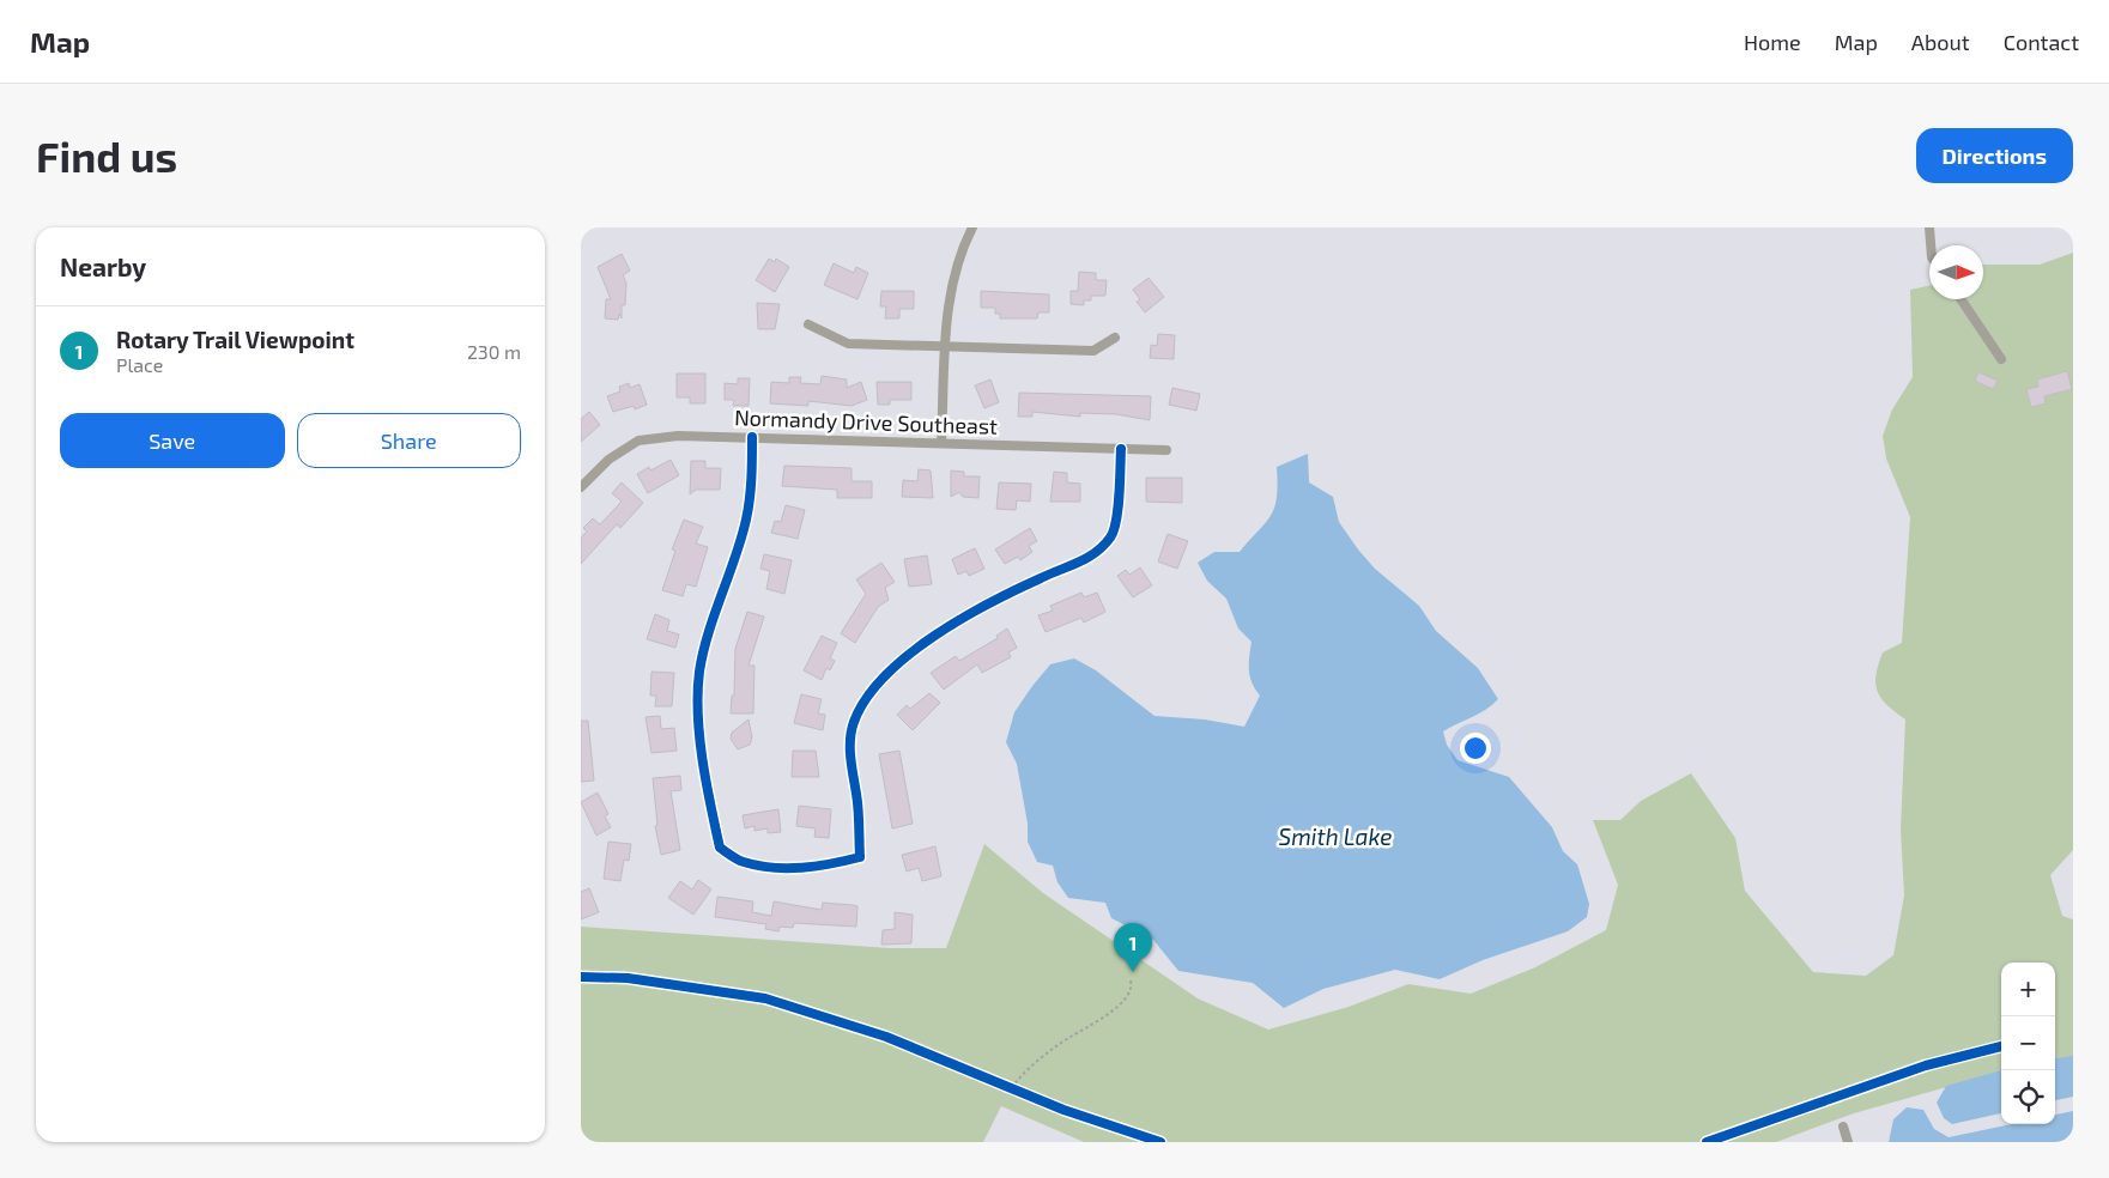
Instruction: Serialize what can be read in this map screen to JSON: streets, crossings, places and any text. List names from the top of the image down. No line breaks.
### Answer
{"streets":{"street":["Normandy Drive Southeast"]},"water":["Smith Lake"],"north":"right","page":{"header":"Map","nav":["Home","Map","About","Contact"],"buttons":["Directions",["Save","Share"]],"title":"Find us","heading":"Nearby","list":[{"mark":"1","name":"Rotary Trail Viewpoint","note":"Place","value":"230 m"}],"pins":"1","map_buttons":["+","−"]}}
